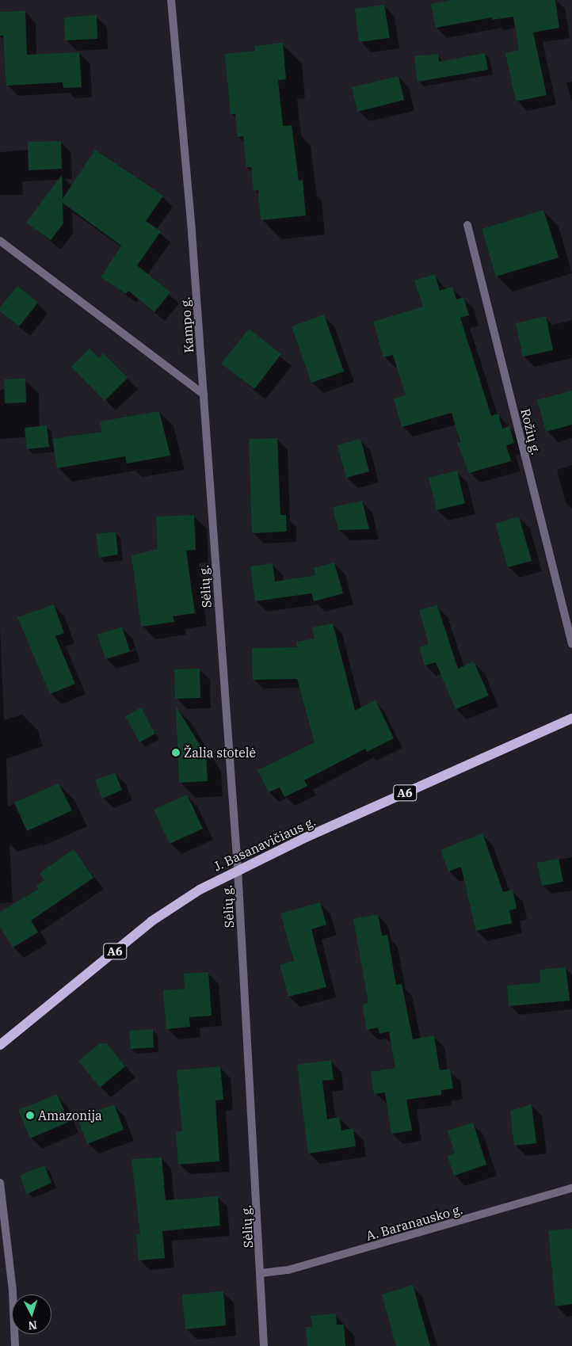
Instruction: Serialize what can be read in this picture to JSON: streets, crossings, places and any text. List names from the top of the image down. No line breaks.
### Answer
{"streets":{"main road":["A6","J. Basanavičiaus g."],"street":["Kampo g.","Rožių g.","Sėlių g.","A. Baranausko g."]},"crossings":[["Kampo g.","Sėlių g."],["Sėlių g.","J. Basanavičiaus g."],["Sėlių g.","A. Baranausko g."]],"places":["Žalia stotelė","Amazonija"],"north":"bottom"}
